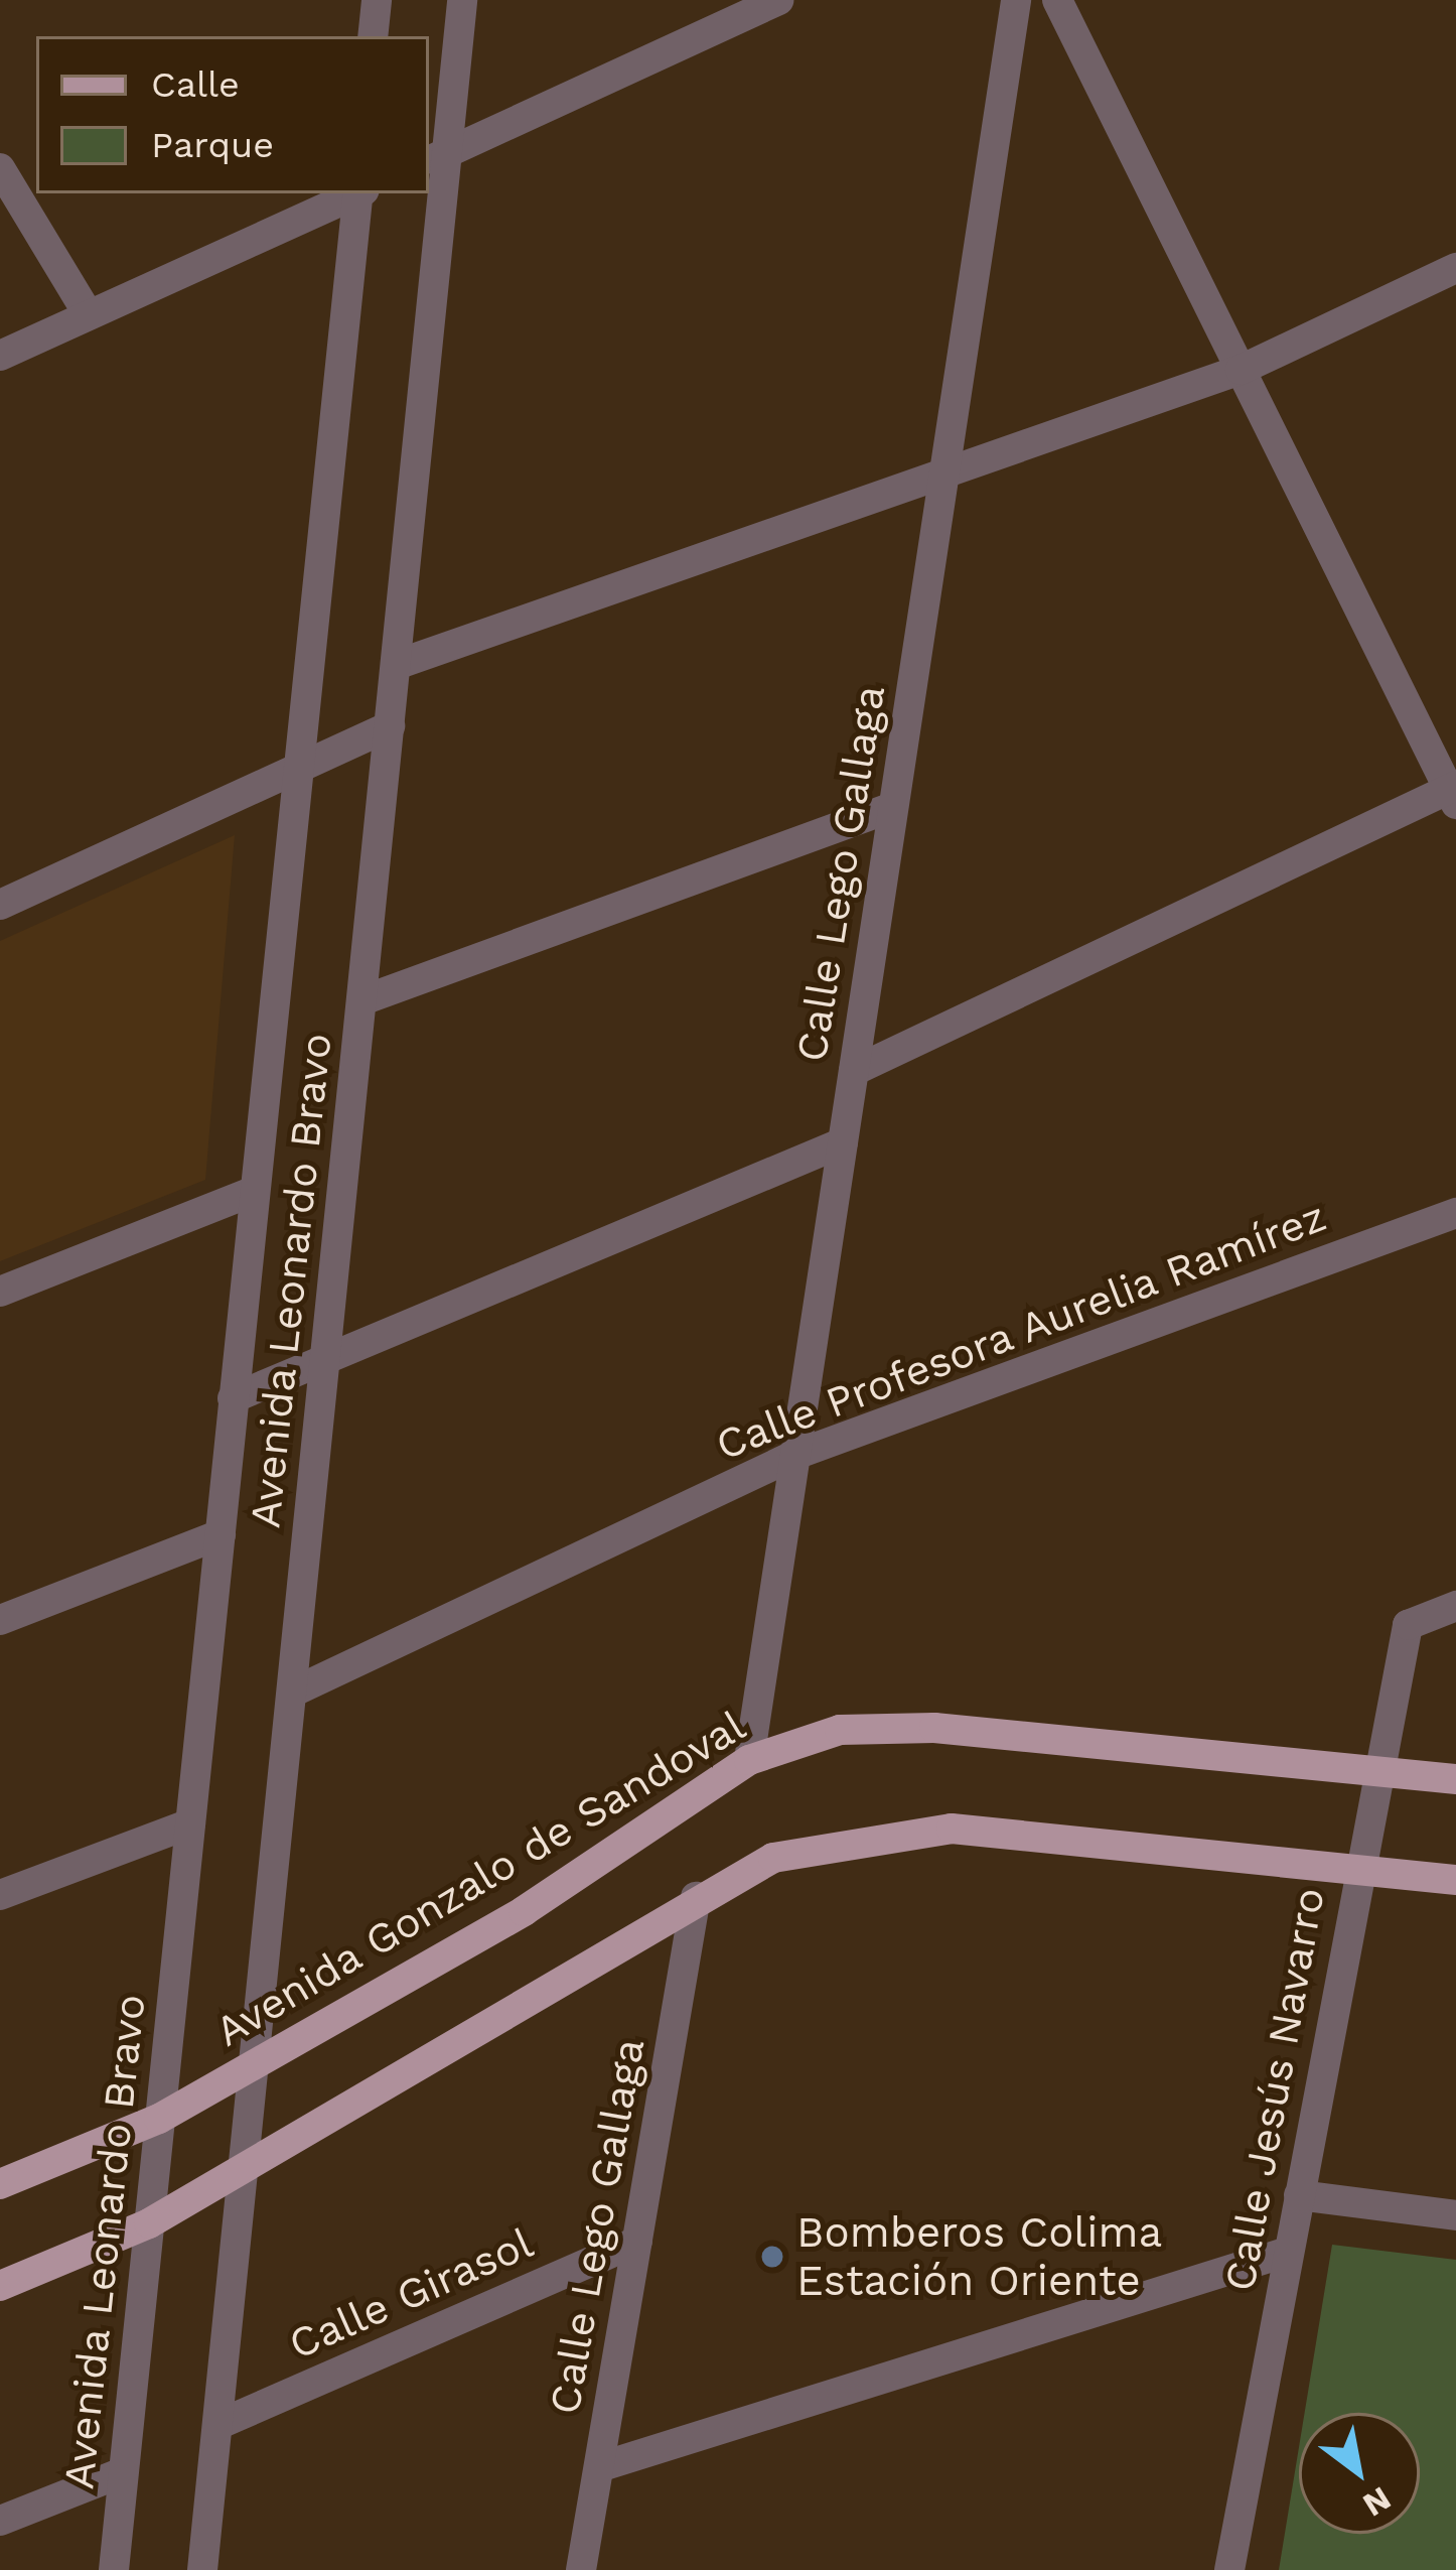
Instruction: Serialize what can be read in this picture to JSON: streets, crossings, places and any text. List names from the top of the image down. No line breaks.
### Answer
{"streets":{"main road":["Avenida Gonzalo de Sandoval"],"street":["Calle Lego Gallaga","Avenida Leonardo Bravo","Calle Profesora Aurelia Ramírez","Calle Jesús Navarro","Calle Girasol"]},"crossings":[["Calle Lego Gallaga","Calle Profesora Aurelia Ramírez"],["Calle Lego Gallaga","Avenida Gonzalo de Sandoval"],["Calle Lego Gallaga","Calle Girasol"],["Avenida Leonardo Bravo","Calle Profesora Aurelia Ramírez"],["Avenida Leonardo Bravo","Avenida Gonzalo de Sandoval"],["Avenida Leonardo Bravo","Calle Girasol"],["Avenida Gonzalo de Sandoval","Calle Jesús Navarro"]],"places":["Bomberos Colima Estación Oriente"],"legend":["Calle","Parque"],"north":"bottom right"}
